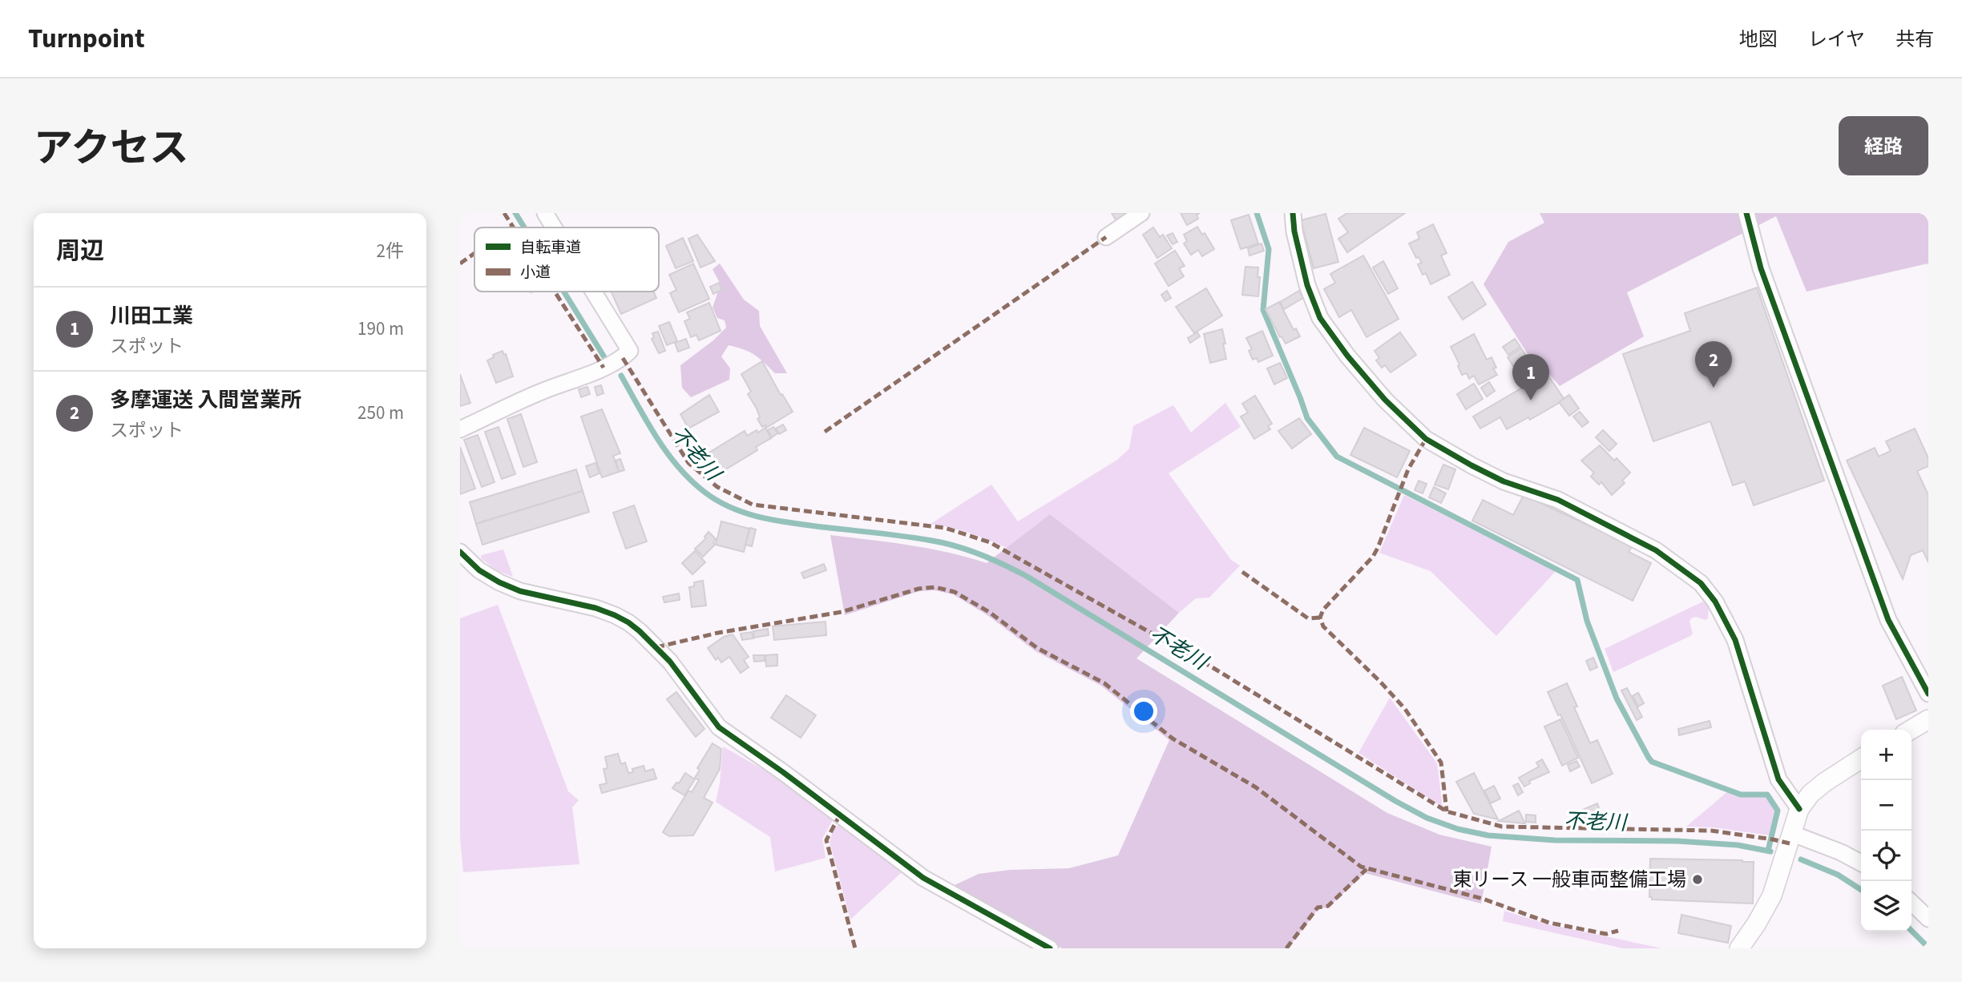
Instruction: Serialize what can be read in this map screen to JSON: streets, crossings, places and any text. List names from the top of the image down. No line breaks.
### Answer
{"water":["不老川"],"places":["東リース 一般車両整備工場"],"legend":["自転車道","小道"],"page":{"header":"Turnpoint","nav":["地図","レイヤ","共有"],"title":"アクセス","buttons":"経路","heading":["周辺","2件"],"list":[{"mark":"1","name":"川田工業","note":"スポット","value":"190 m"},{"mark":"2","name":"多摩運送 入間営業所","note":"スポット","value":"250 m"}],"pins":["2","1"],"map_buttons":["+","−"]}}
